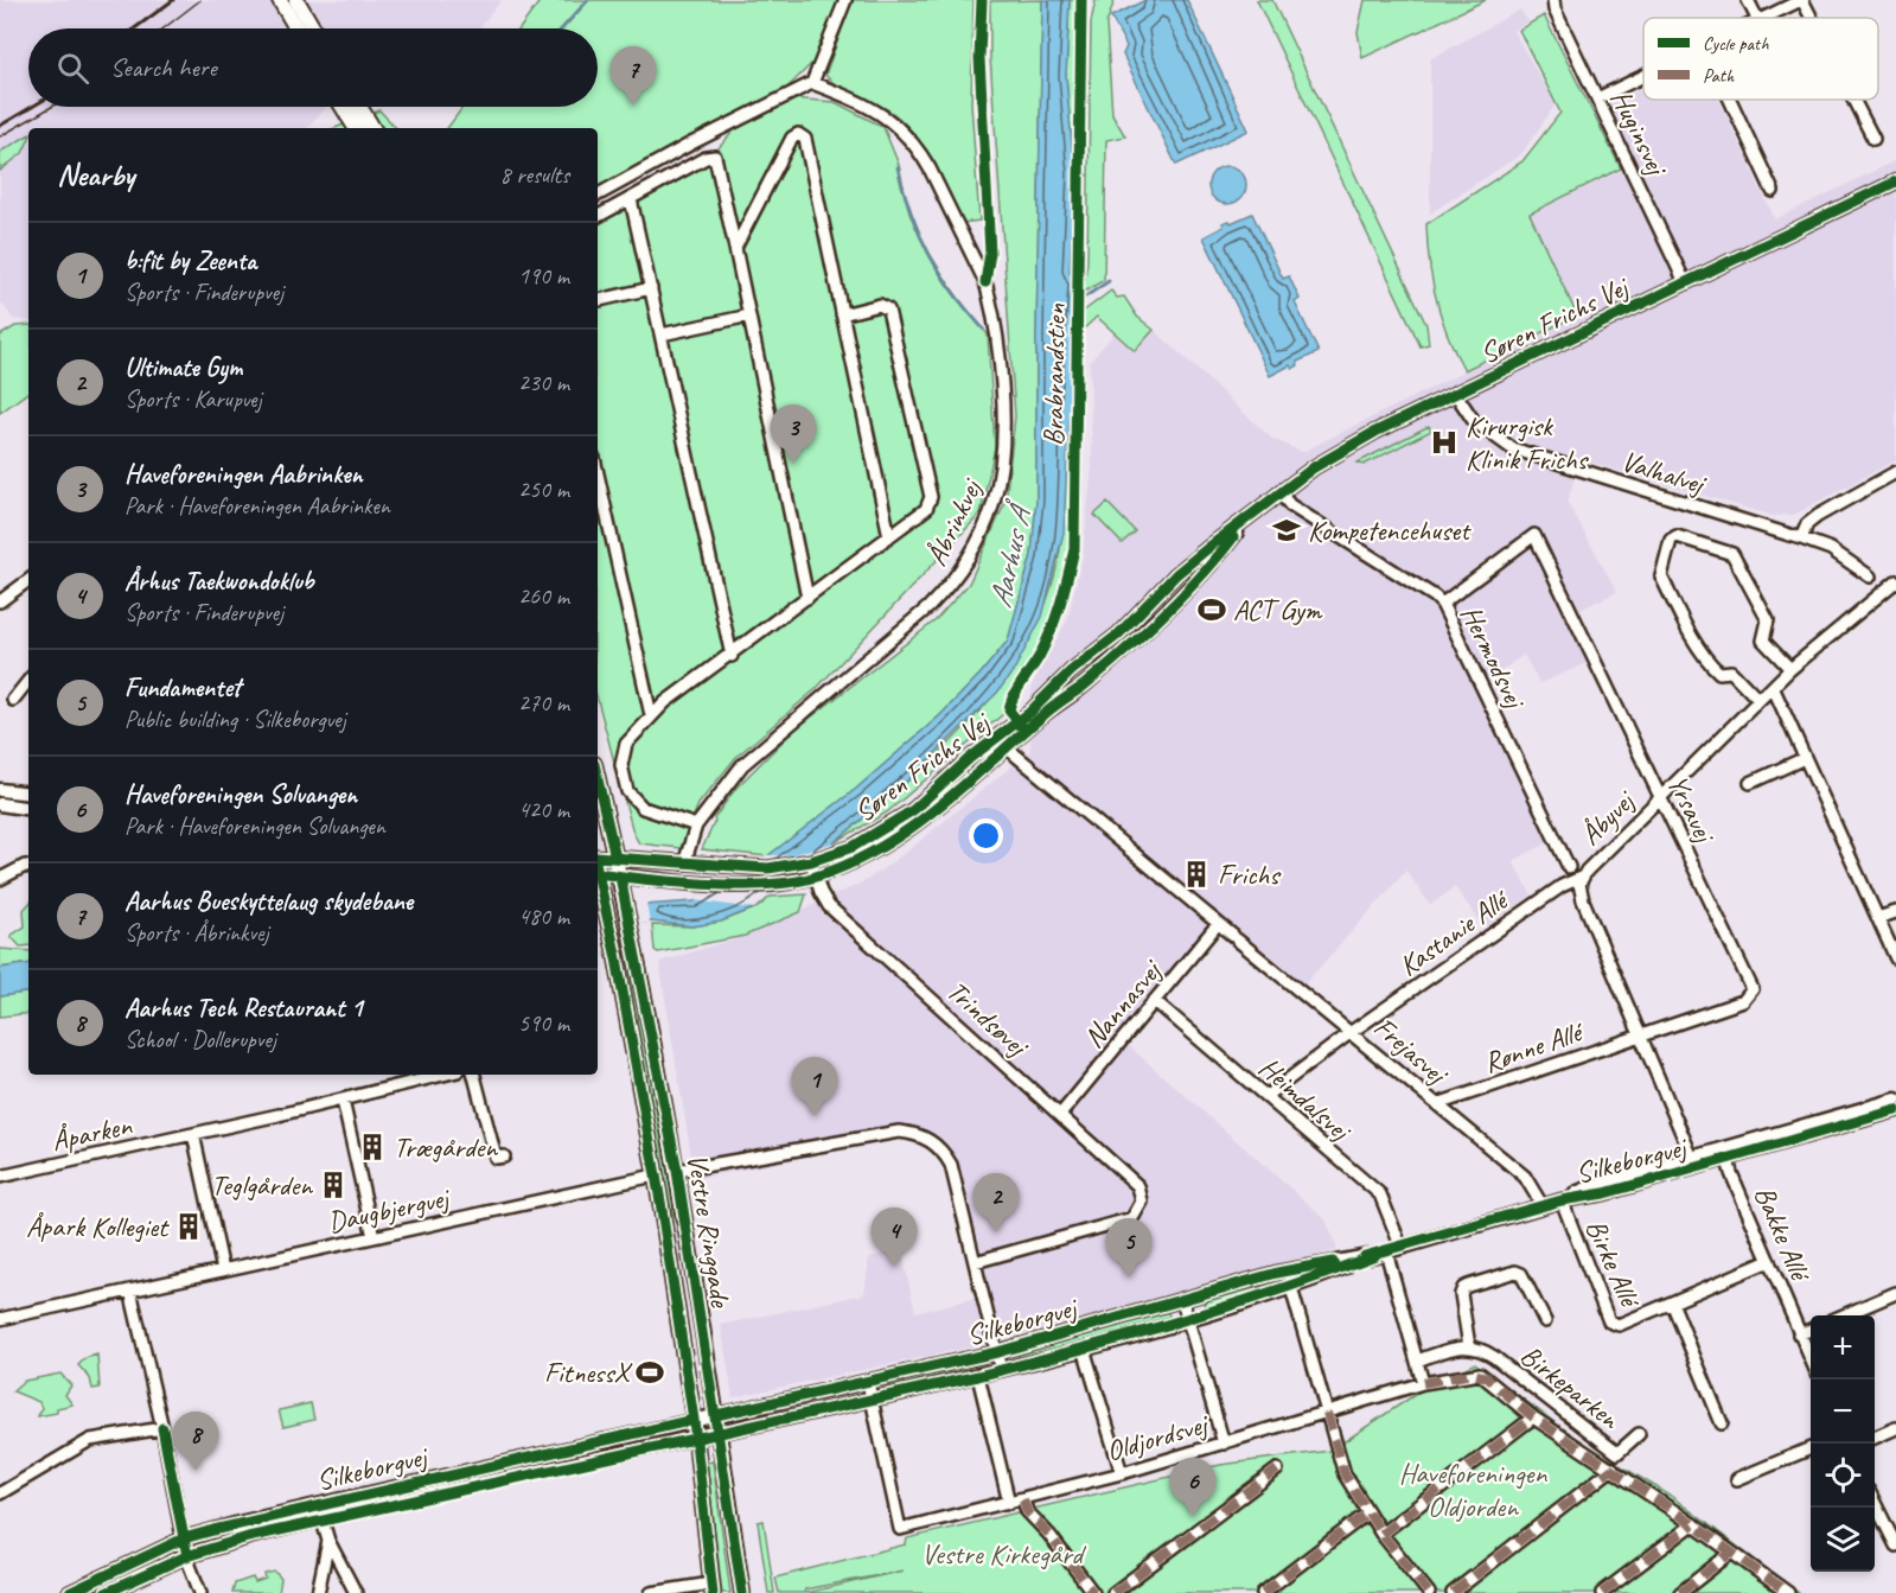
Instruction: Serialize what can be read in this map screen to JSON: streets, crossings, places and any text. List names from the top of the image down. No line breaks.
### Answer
{"streets":{"main road":["Vestre Ringgade"],"street":["Huginsvej","Søren Frichs Vej","Valhalvej","Åbrinkvej","Hermodsvej","Yrsavej","Åbyvej","Kastanie Allé","Nannasvej","Trindsøvej","Rønne Allé","Frejasvej","Heimdalsvej","Åparken","Silkeborgvej","Daugbjergvej","Bakke Allé","Birke Allé","Birkeparken","Oldjordsvej"],"cycle path":["Brabrandstien"]},"crossings":[["Huginsvej","Søren Frichs Vej"],["Søren Frichs Vej","Valhalvej"],["Søren Frichs Vej","Åbrinkvej"],["Søren Frichs Vej","Hermodsvej"],["Søren Frichs Vej","Trindsøvej"],["Søren Frichs Vej","Frejasvej"],["Søren Frichs Vej","Vestre Ringgade"],["Hermodsvej","Yrsavej"],["Yrsavej","Åbyvej"],["Yrsavej","Rønne Allé"],["Åbyvej","Kastanie Allé"],["Åbyvej","Rønne Allé"],["Åbyvej","Silkeborgvej"],["Kastanie Allé","Frejasvej"],["Kastanie Allé","Heimdalsvej"],["Nannasvej","Trindsøvej"],["Nannasvej","Frejasvej"],["Nannasvej","Heimdalsvej"],["Rønne Allé","Frejasvej"],["Frejasvej","Silkeborgvej"],["Heimdalsvej","Silkeborgvej"],["Silkeborgvej","Vestre Ringgade"],["Silkeborgvej","Bakke Allé"],["Silkeborgvej","Birke Allé"],["Silkeborgvej","Oldjordsvej"],["Daugbjergvej","Vestre Ringgade"],["Bakke Allé","Birke Allé"]],"water":["Aarhus Å"],"parks":["Haveforeningen Oldjorden","Vestre Kirkegård"],"places":{"hospital":["Kirurgisk Klinik Frichs"],"school or university":["Kompetencehuset"],"sports":["ACT Gym","FitnessX"],"building":["Frichs","Trægården","Teglgården","Åpark Kollegiet"]},"legend":["Cycle path","Path"],"page":{"search":"Search here","pins":["7","3","1","2","4","5","8","6"],"heading":["Nearby","8 results"],"list":[{"mark":"1","name":"b:fit by Zeenta","note":"Sports · Finderupvej","value":"190 m"},{"mark":"2","name":"Ultimate Gym","note":"Sports · Karupvej","value":"230 m"},{"mark":"3","name":"Haveforeningen Aabrinken","note":"Park · Haveforeningen Aabrinken","value":"250 m"},{"mark":"4","name":"Århus Taekwondoklub","note":"Sports · Finderupvej","value":"260 m"},{"mark":"5","name":"Fundamentet","note":"Public building · Silkeborgvej","value":"270 m"},{"mark":"6","name":"Haveforeningen Solvangen","note":"Park · Haveforeningen Solvangen","value":"420 m"},{"mark":"7","name":"Aarhus Bueskyttelaug skydebane","note":"Sports · Åbrinkvej","value":"480 m"},{"mark":"8","name":"Aarhus Tech Restaurant 1","note":"School · Dollerupvej","value":"590 m"}],"map_buttons":["+","−"]}}
